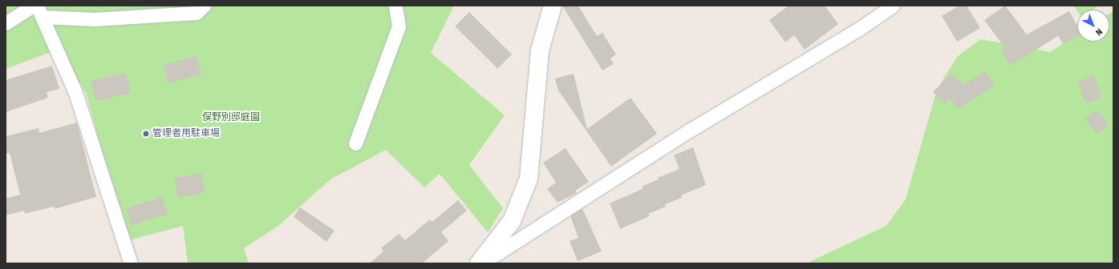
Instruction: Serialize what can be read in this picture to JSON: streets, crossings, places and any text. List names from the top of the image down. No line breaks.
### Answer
{"parks":["俣野別邸庭園"],"places":["管理者用駐車場"],"north":"bottom right"}
